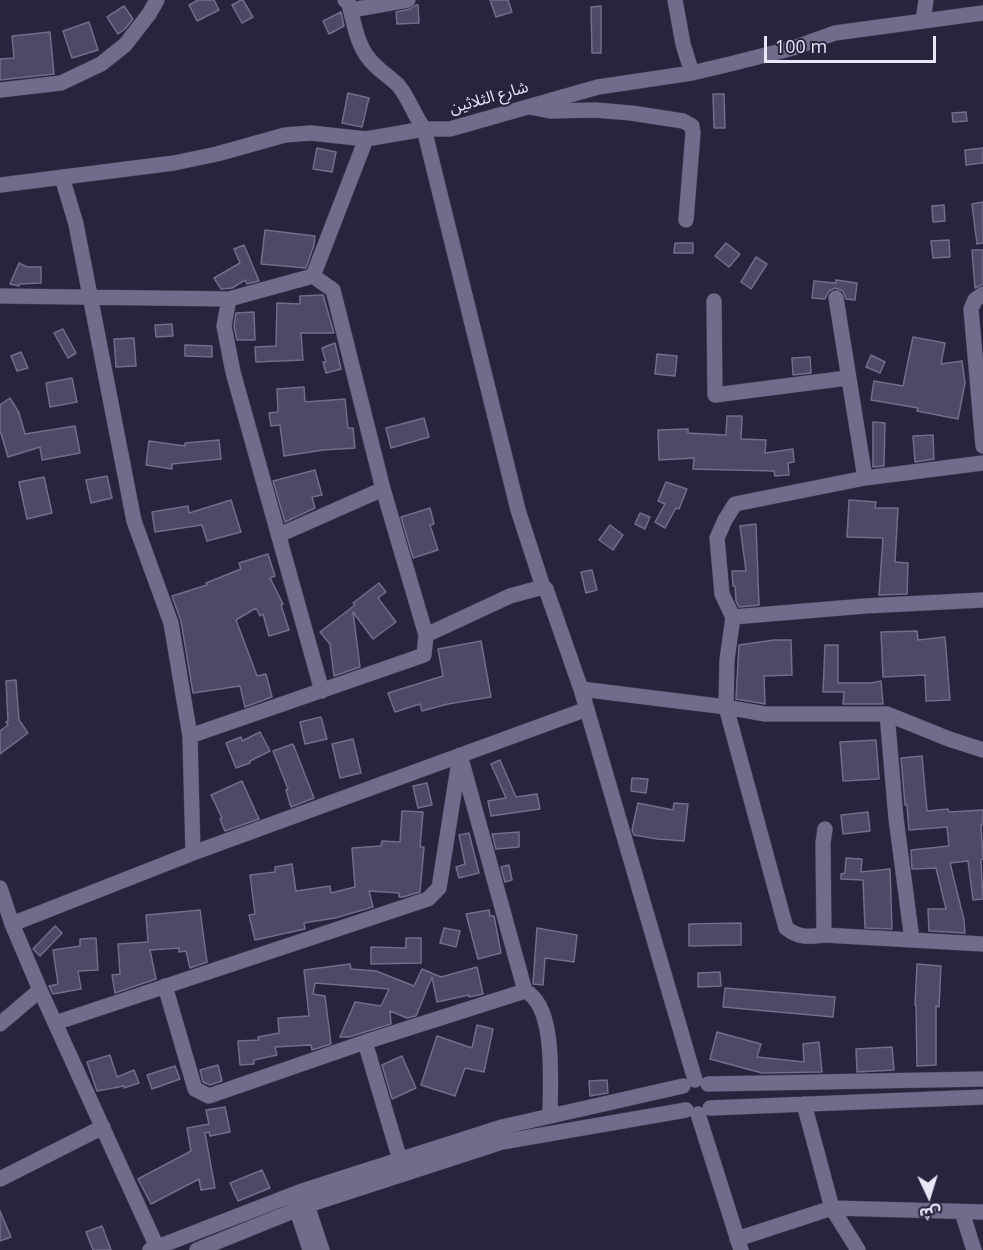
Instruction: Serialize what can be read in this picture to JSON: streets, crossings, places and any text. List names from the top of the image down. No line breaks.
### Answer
{"streets":{"street":["شارع الثلاثين"]},"scale_bar":"100 m","north":"bottom"}
